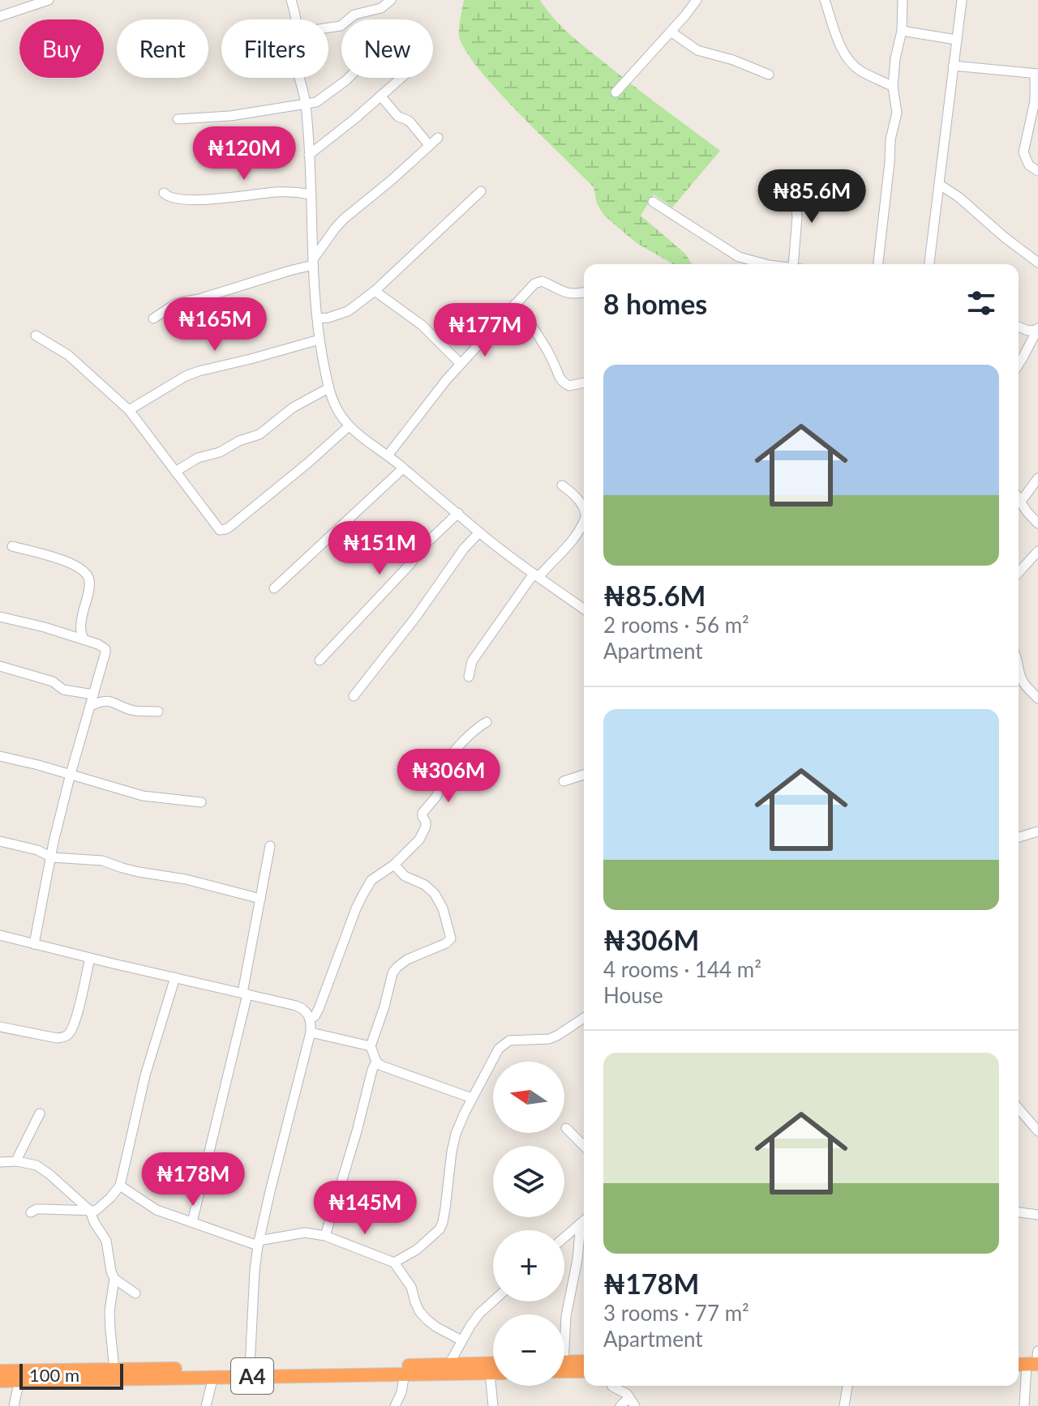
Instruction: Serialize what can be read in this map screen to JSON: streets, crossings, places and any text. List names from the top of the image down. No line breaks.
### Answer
{"streets":{"highway":["A4"]},"scale_bar":"100 m","north":"left","page":{"chip":["Buy","Rent","Filters","New"],"price":["₦120M","₦85.6M","₦165M","₦177M","₦151M","₦306M","₦178M","₦145M"],"heading":"8 homes","list":[{"name":"₦85.6M","note":"2 rooms · 56 m² · Apartment"},{"name":"₦306M","note":"4 rooms · 144 m² · House"},{"name":"₦178M","note":"3 rooms · 77 m² · Apartment"}],"map_buttons":["+","−"],"scale":"100 m"}}
